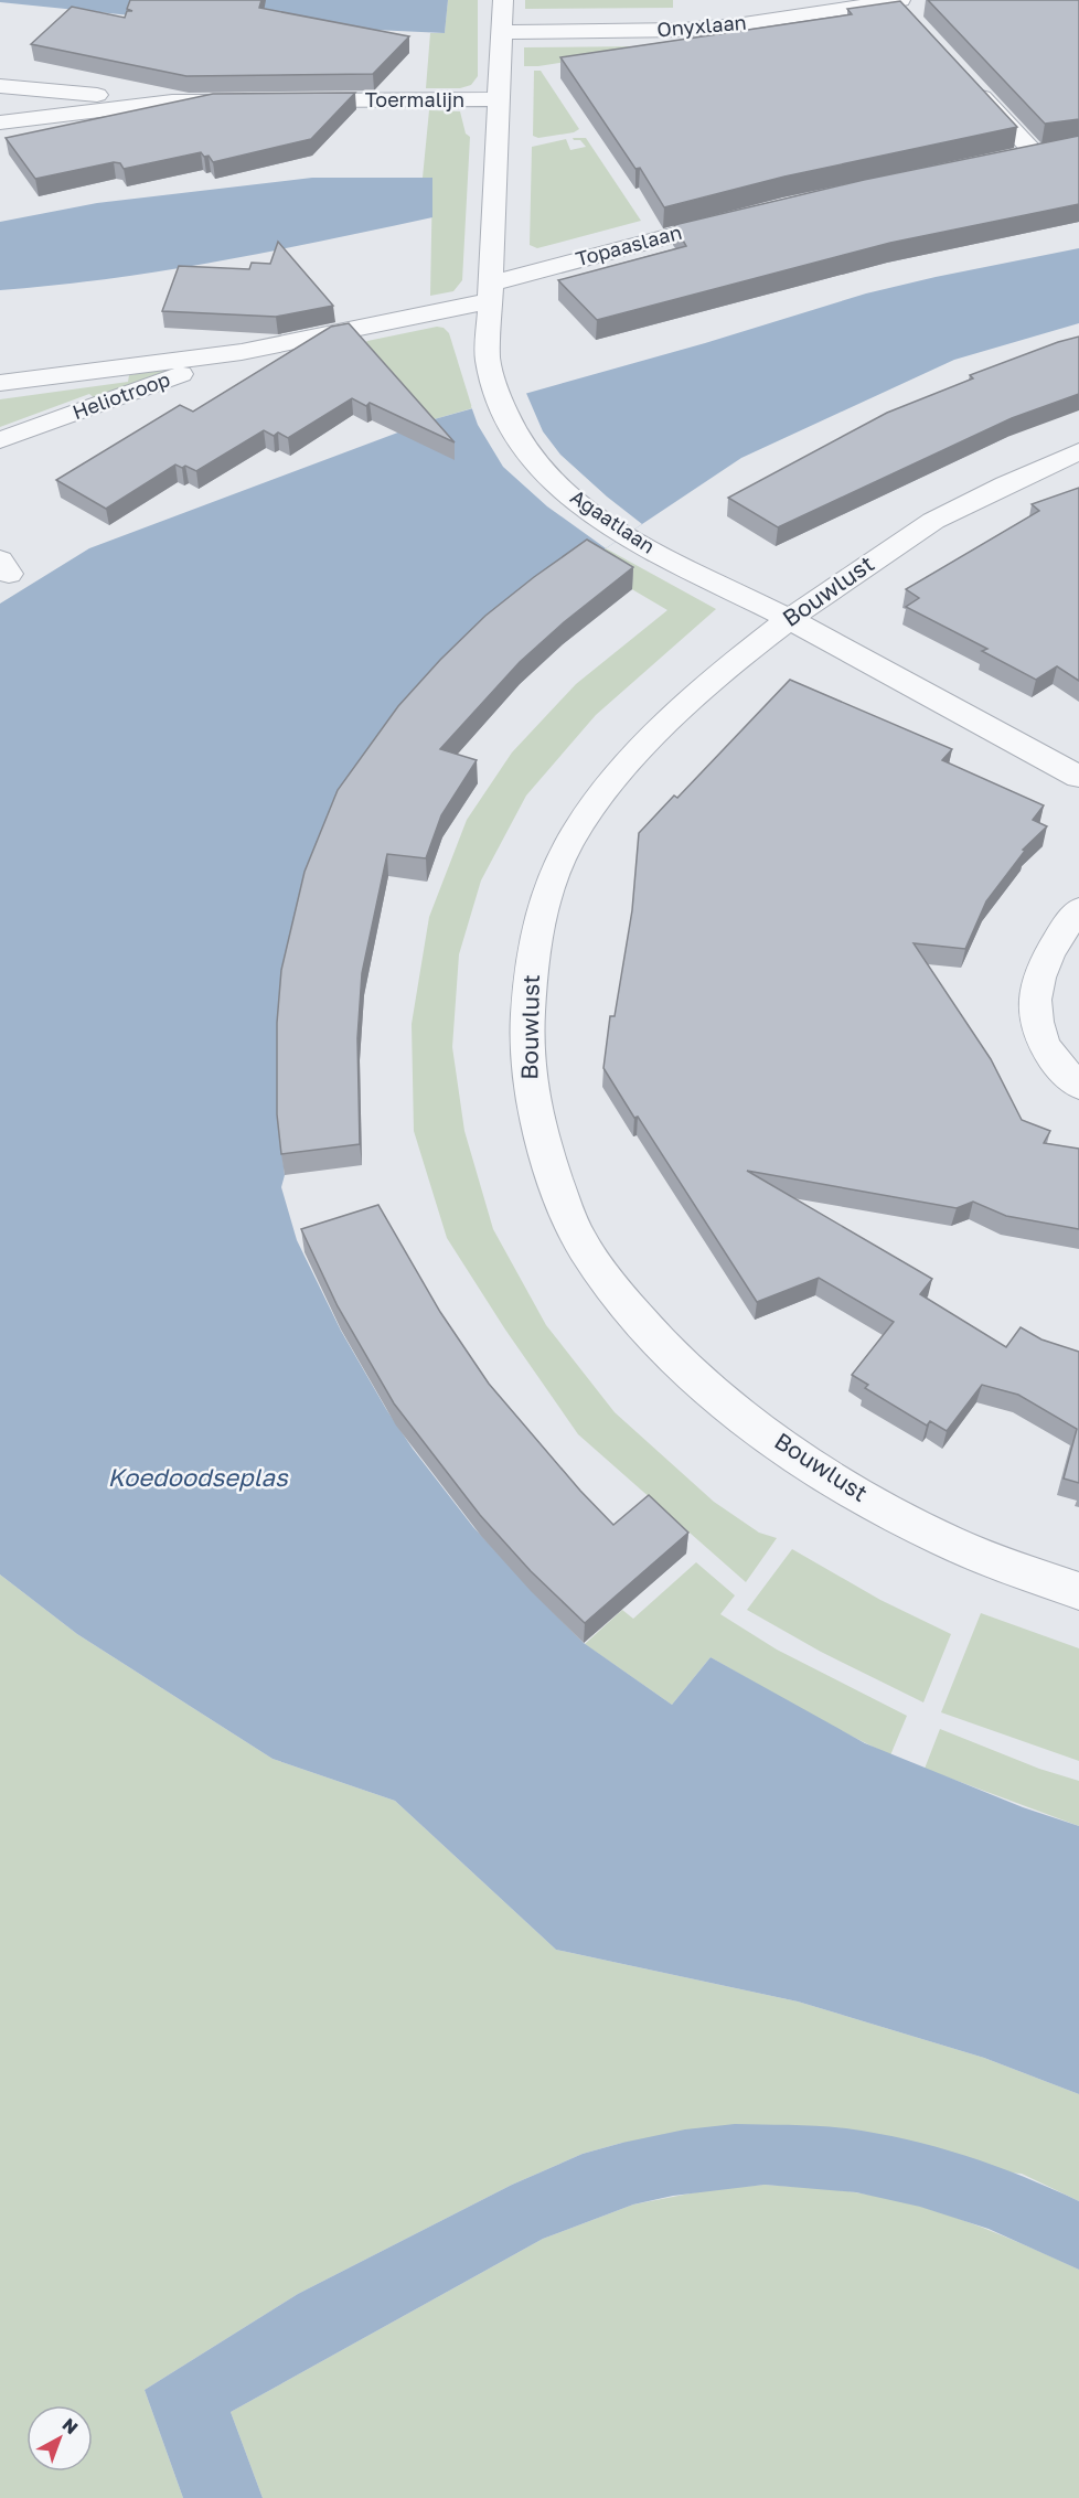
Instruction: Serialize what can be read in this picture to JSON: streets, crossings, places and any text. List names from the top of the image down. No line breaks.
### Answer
{"streets":{"street":["Onyxlaan","Toermalijn","Topaaslaan","Heliotroop","Agaatlaan","Bouwlust"]},"crossings":[["Onyxlaan","Agaatlaan"],["Toermalijn","Agaatlaan"],["Topaaslaan","Heliotroop"],["Topaaslaan","Agaatlaan"],["Heliotroop","Agaatlaan"],["Agaatlaan","Bouwlust"]],"water":["Koedoodseplas"],"north":"top right"}
